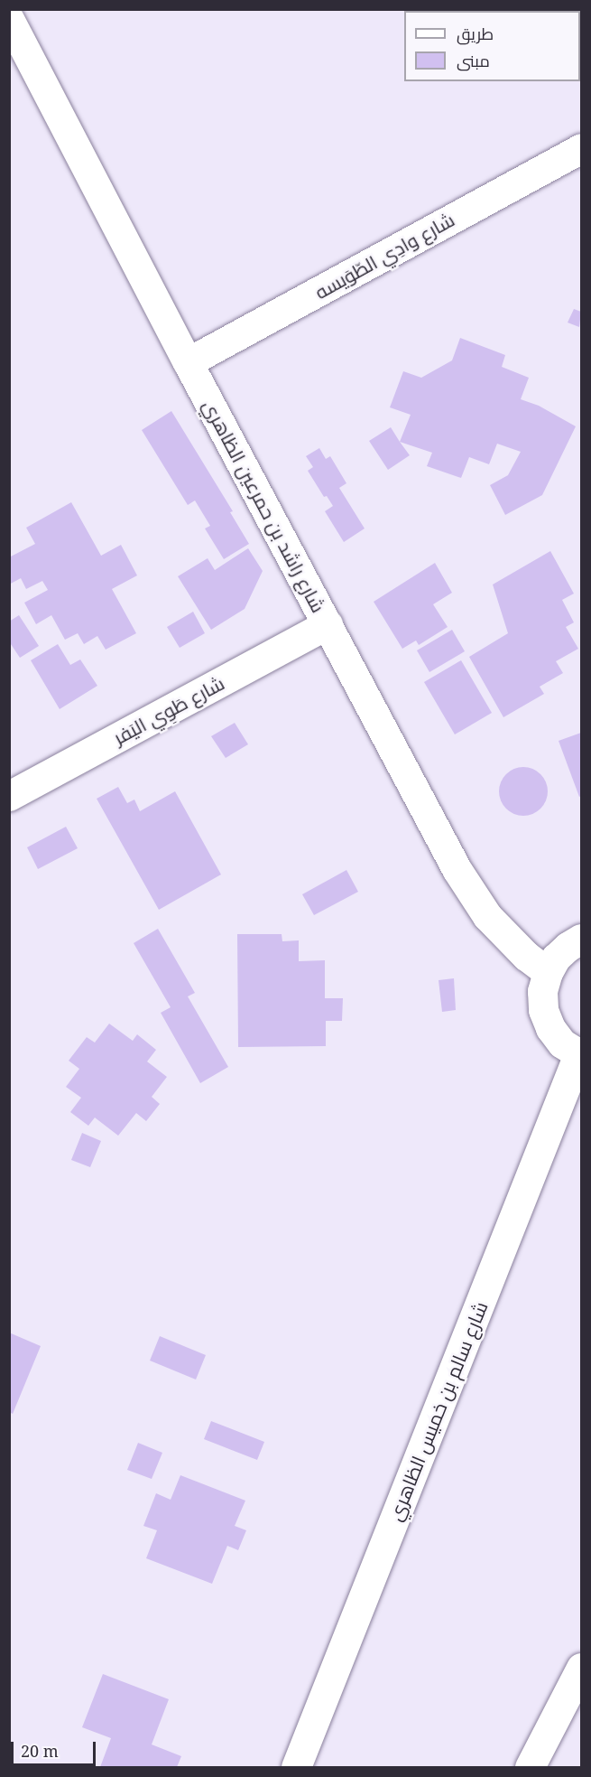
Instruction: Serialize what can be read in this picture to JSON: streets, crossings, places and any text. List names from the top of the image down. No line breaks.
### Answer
{"streets":{"main road":["شارع وادِي الطّوَيسه","شارع راشد بن حمرعين الظاهري","شارع طَوِي اليَفر","شارع سالم بن خميس الظاهري"]},"crossings":[["شارع وادِي الطّوَيسه","شارع راشد بن حمرعين الظاهري"],["شارع راشد بن حمرعين الظاهري","شارع طَوِي اليَفر"]],"legend":["طريق","مبنى"],"scale_bar":"20 m"}
